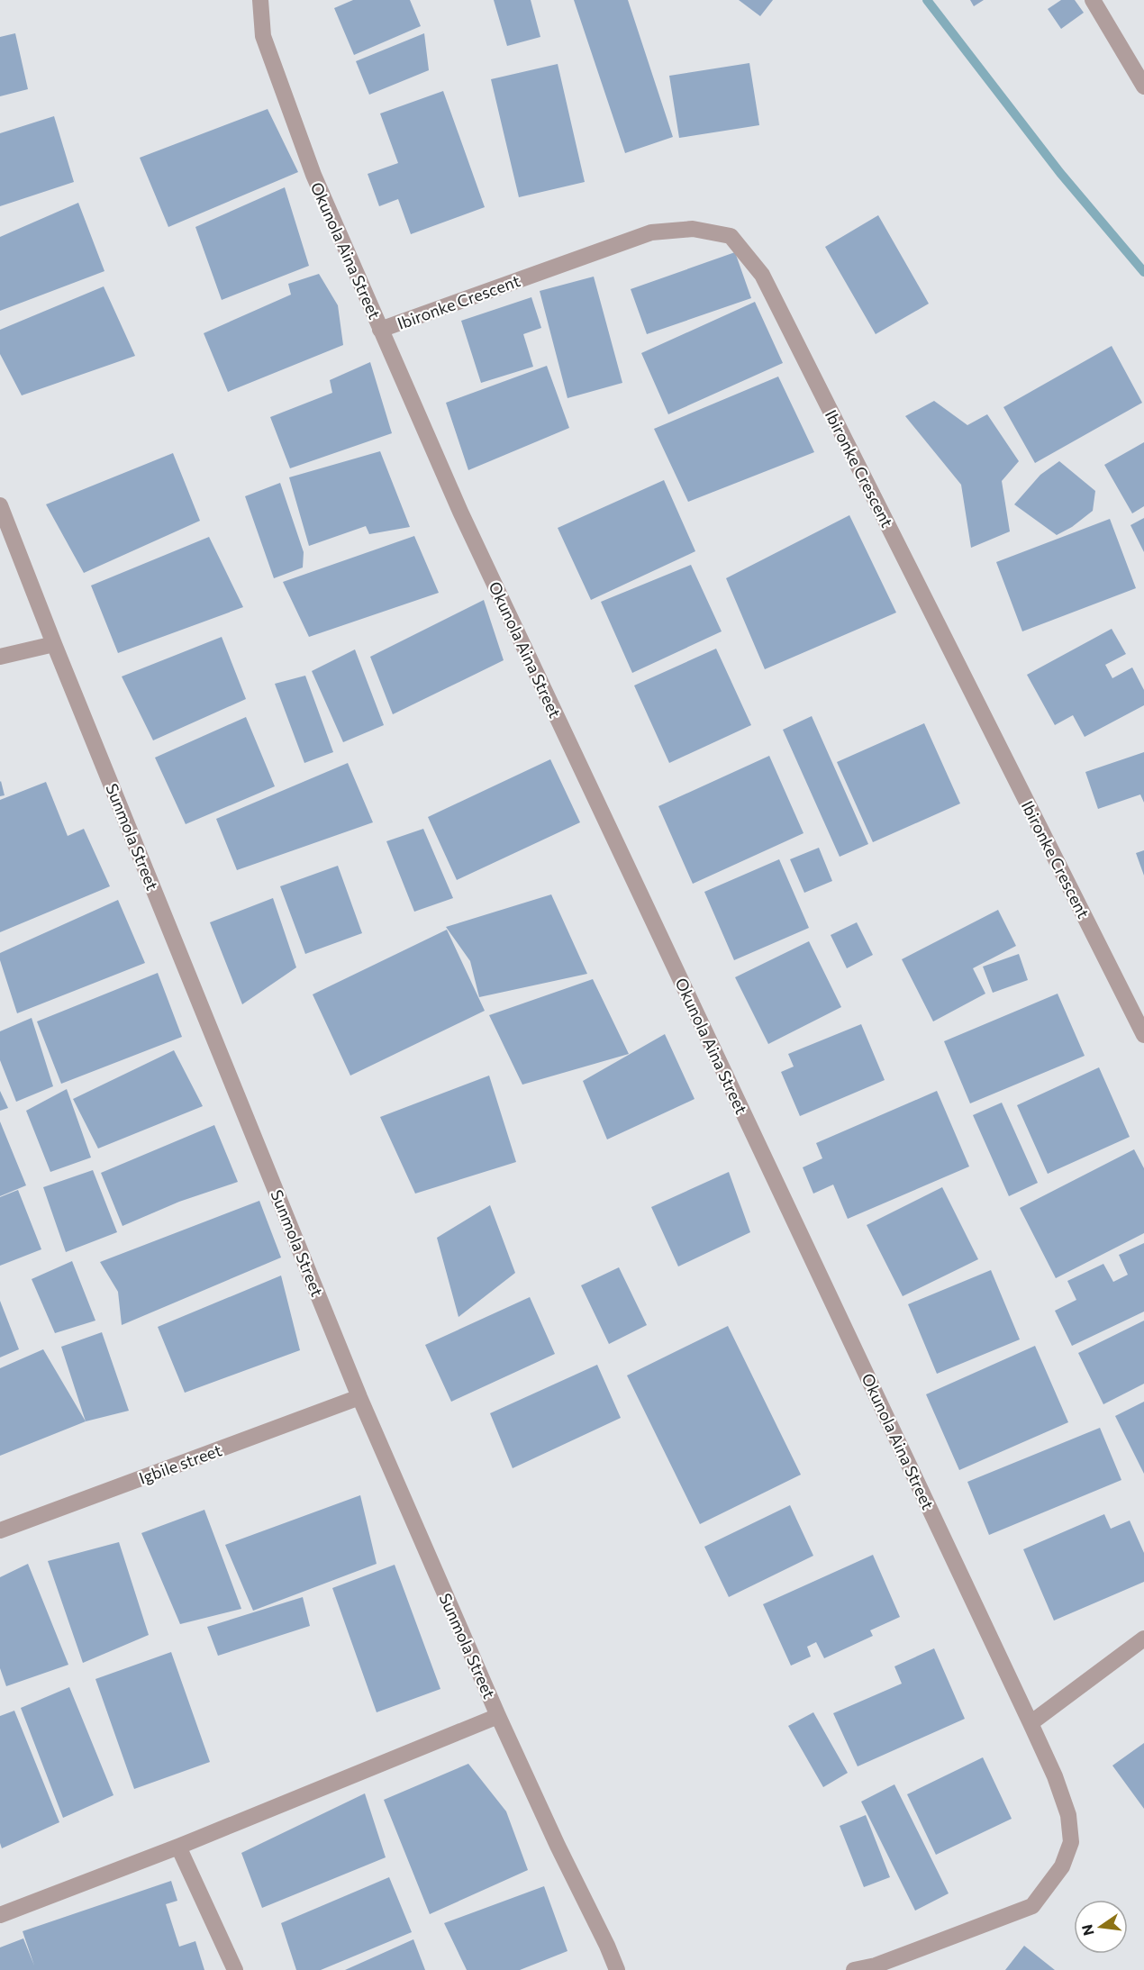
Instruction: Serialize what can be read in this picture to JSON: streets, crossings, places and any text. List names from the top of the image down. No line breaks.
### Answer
{"streets":{"street":["Okunola Aina Street","Ibironke Crescent","Sunmola Street","Igbile street"]},"crossings":[["Okunola Aina Street","Ibironke Crescent"],["Sunmola Street","Igbile street"]],"north":"left"}
